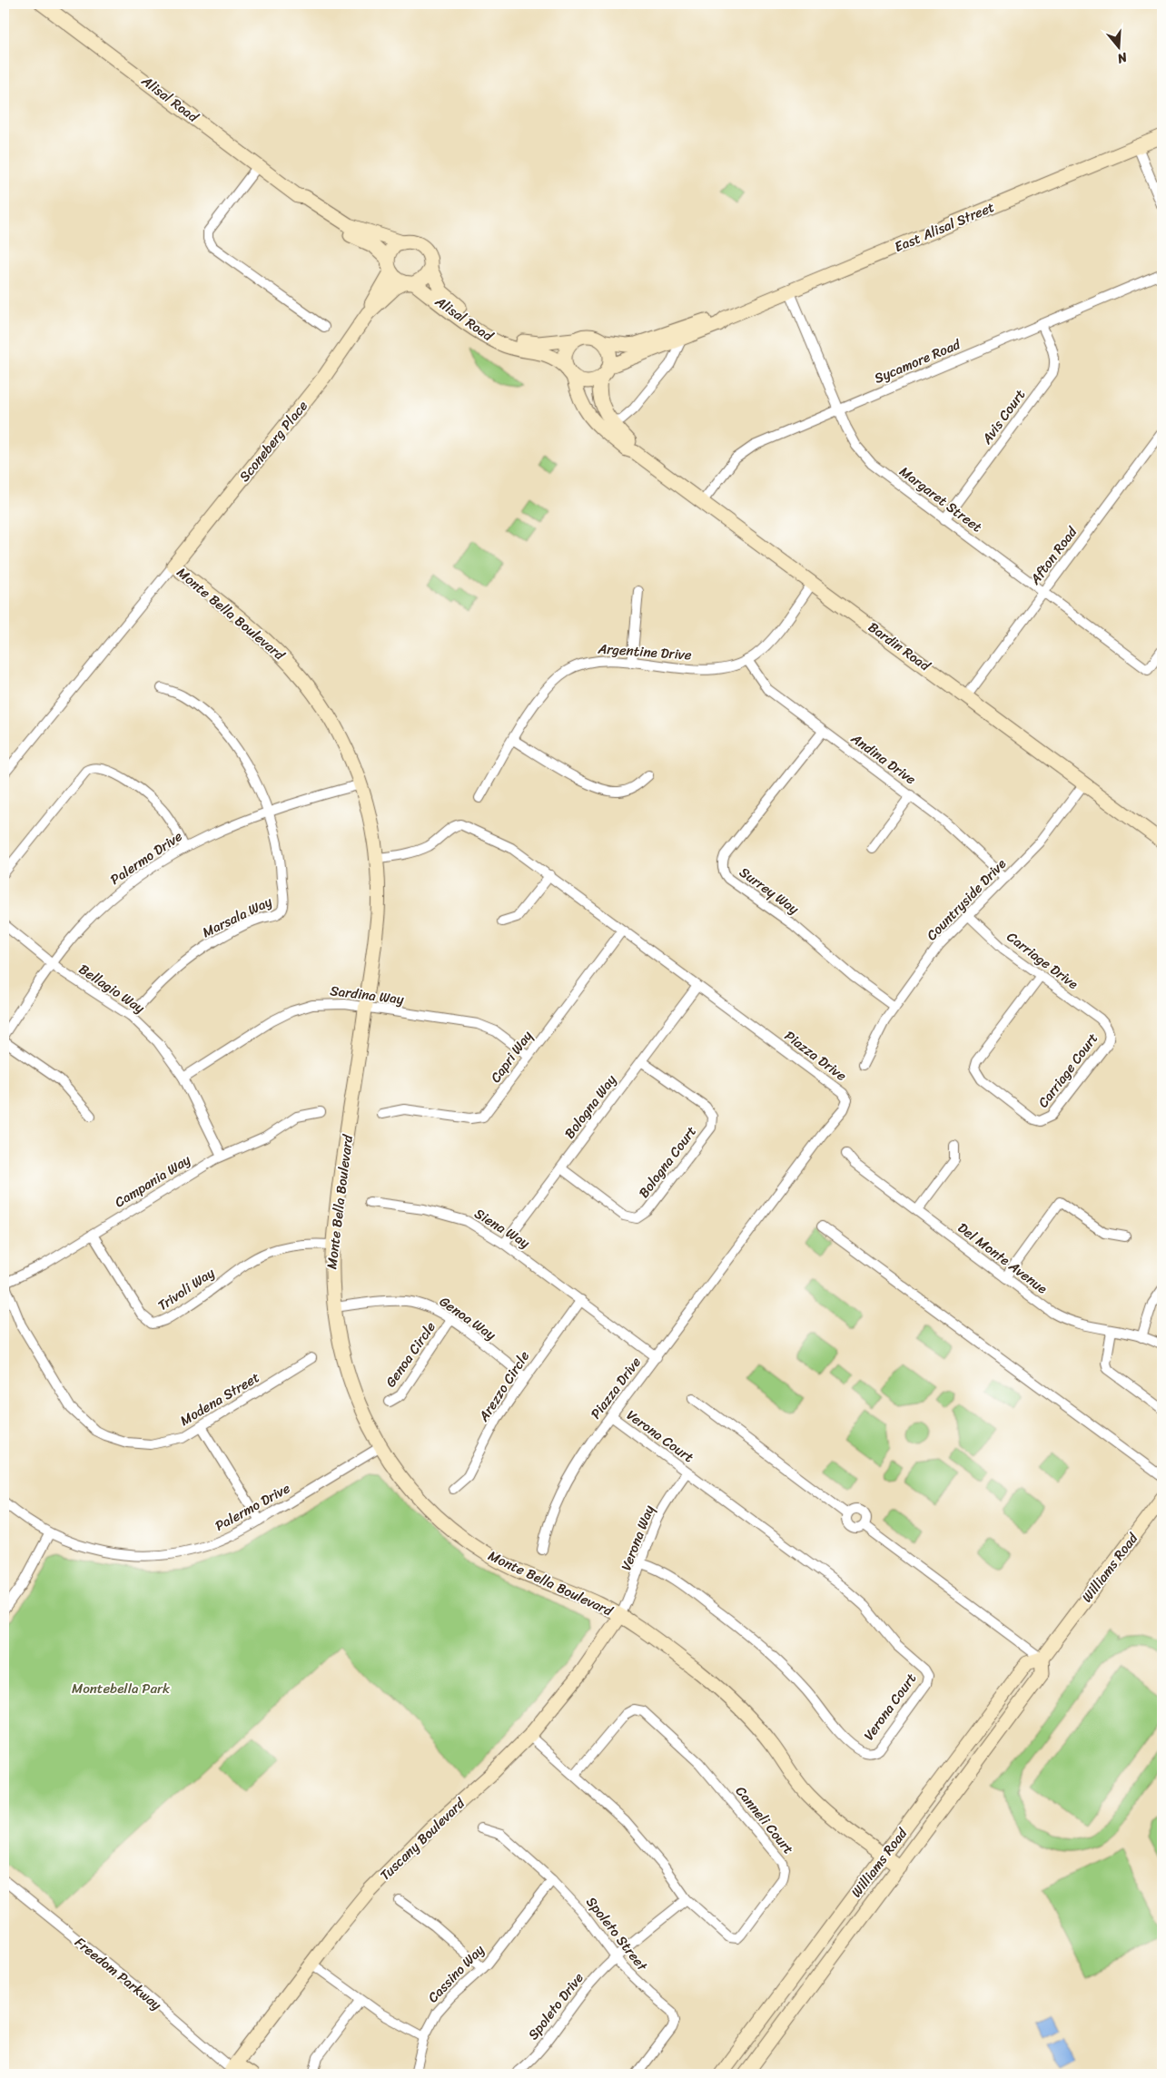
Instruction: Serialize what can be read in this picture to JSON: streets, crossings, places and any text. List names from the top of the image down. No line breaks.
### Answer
{"streets":{"street":["Alisal Road","East Alisal Street","Sycamore Road","Avis Court","Sconeberg Place","Margaret Street","Afton Road","Monte Bella Boulevard","Bardin Road","Argentine Drive","Andina Drive","Palermo Drive","Surrey Way","Countryside Drive","Marsala Way","Carriage Drive","Bellagio Way","Sardina Way","Piazza Drive","Capri Way","Carriage Court","Bologna Way","Bologna Court","Campania Way","Siena Way","Del Monte Avenue","Trivoli Way","Genoa Way","Genoa Circle","Arezzo Circle","Modena Street","Verona Court","Verona Way","Williams Road","Canneli Court","Tuscany Boulevard","Spoleto Street","Freedom Parkway","Cassino Way","Spoleto Drive"]},"crossings":[["Alisal Road","East Alisal Street"],["Alisal Road","Sconeberg Place"],["Alisal Road","Bardin Road"],["East Alisal Street","Margaret Street"],["East Alisal Street","Bardin Road"],["Sycamore Road","Avis Court"],["Sycamore Road","Margaret Street"],["Sycamore Road","Bardin Road"],["Avis Court","Margaret Street"],["Sconeberg Place","Monte Bella Boulevard"],["Margaret Street","Afton Road"],["Afton Road","Bardin Road"],["Monte Bella Boulevard","Palermo Drive"],["Monte Bella Boulevard","Sardina Way"],["Monte Bella Boulevard","Piazza Drive"],["Monte Bella Boulevard","Trivoli Way"],["Monte Bella Boulevard","Genoa Way"],["Monte Bella Boulevard","Verona Way"],["Monte Bella Boulevard","Williams Road"],["Monte Bella Boulevard","Tuscany Boulevard"],["Bardin Road","Argentine Drive"],["Bardin Road","Countryside Drive"],["Argentine Drive","Andina Drive"],["Andina Drive","Surrey Way"],["Andina Drive","Countryside Drive"],["Palermo Drive","Marsala Way"],["Palermo Drive","Bellagio Way"],["Surrey Way","Countryside Drive"],["Countryside Drive","Carriage Drive"],["Marsala Way","Bellagio Way"],["Carriage Drive","Carriage Court"],["Bellagio Way","Sardina Way"],["Bellagio Way","Campania Way"],["Sardina Way","Capri Way"],["Piazza Drive","Capri Way"],["Piazza Drive","Bologna Way"],["Piazza Drive","Siena Way"],["Piazza Drive","Verona Court"],["Bologna Way","Bologna Court"],["Bologna Way","Siena Way"],["Campania Way","Trivoli Way"],["Campania Way","Modena Street"],["Siena Way","Arezzo Circle"],["Genoa Way","Genoa Circle"],["Genoa Way","Arezzo Circle"],["Verona Court","Verona Way"],["Verona Way","Tuscany Boulevard"],["Canneli Court","Tuscany Boulevard"],["Canneli Court","Spoleto Drive"],["Tuscany Boulevard","Freedom Parkway"],["Spoleto Street","Cassino Way"],["Spoleto Street","Spoleto Drive"]],"parks":["Montebella Park"],"north":"bottom"}
